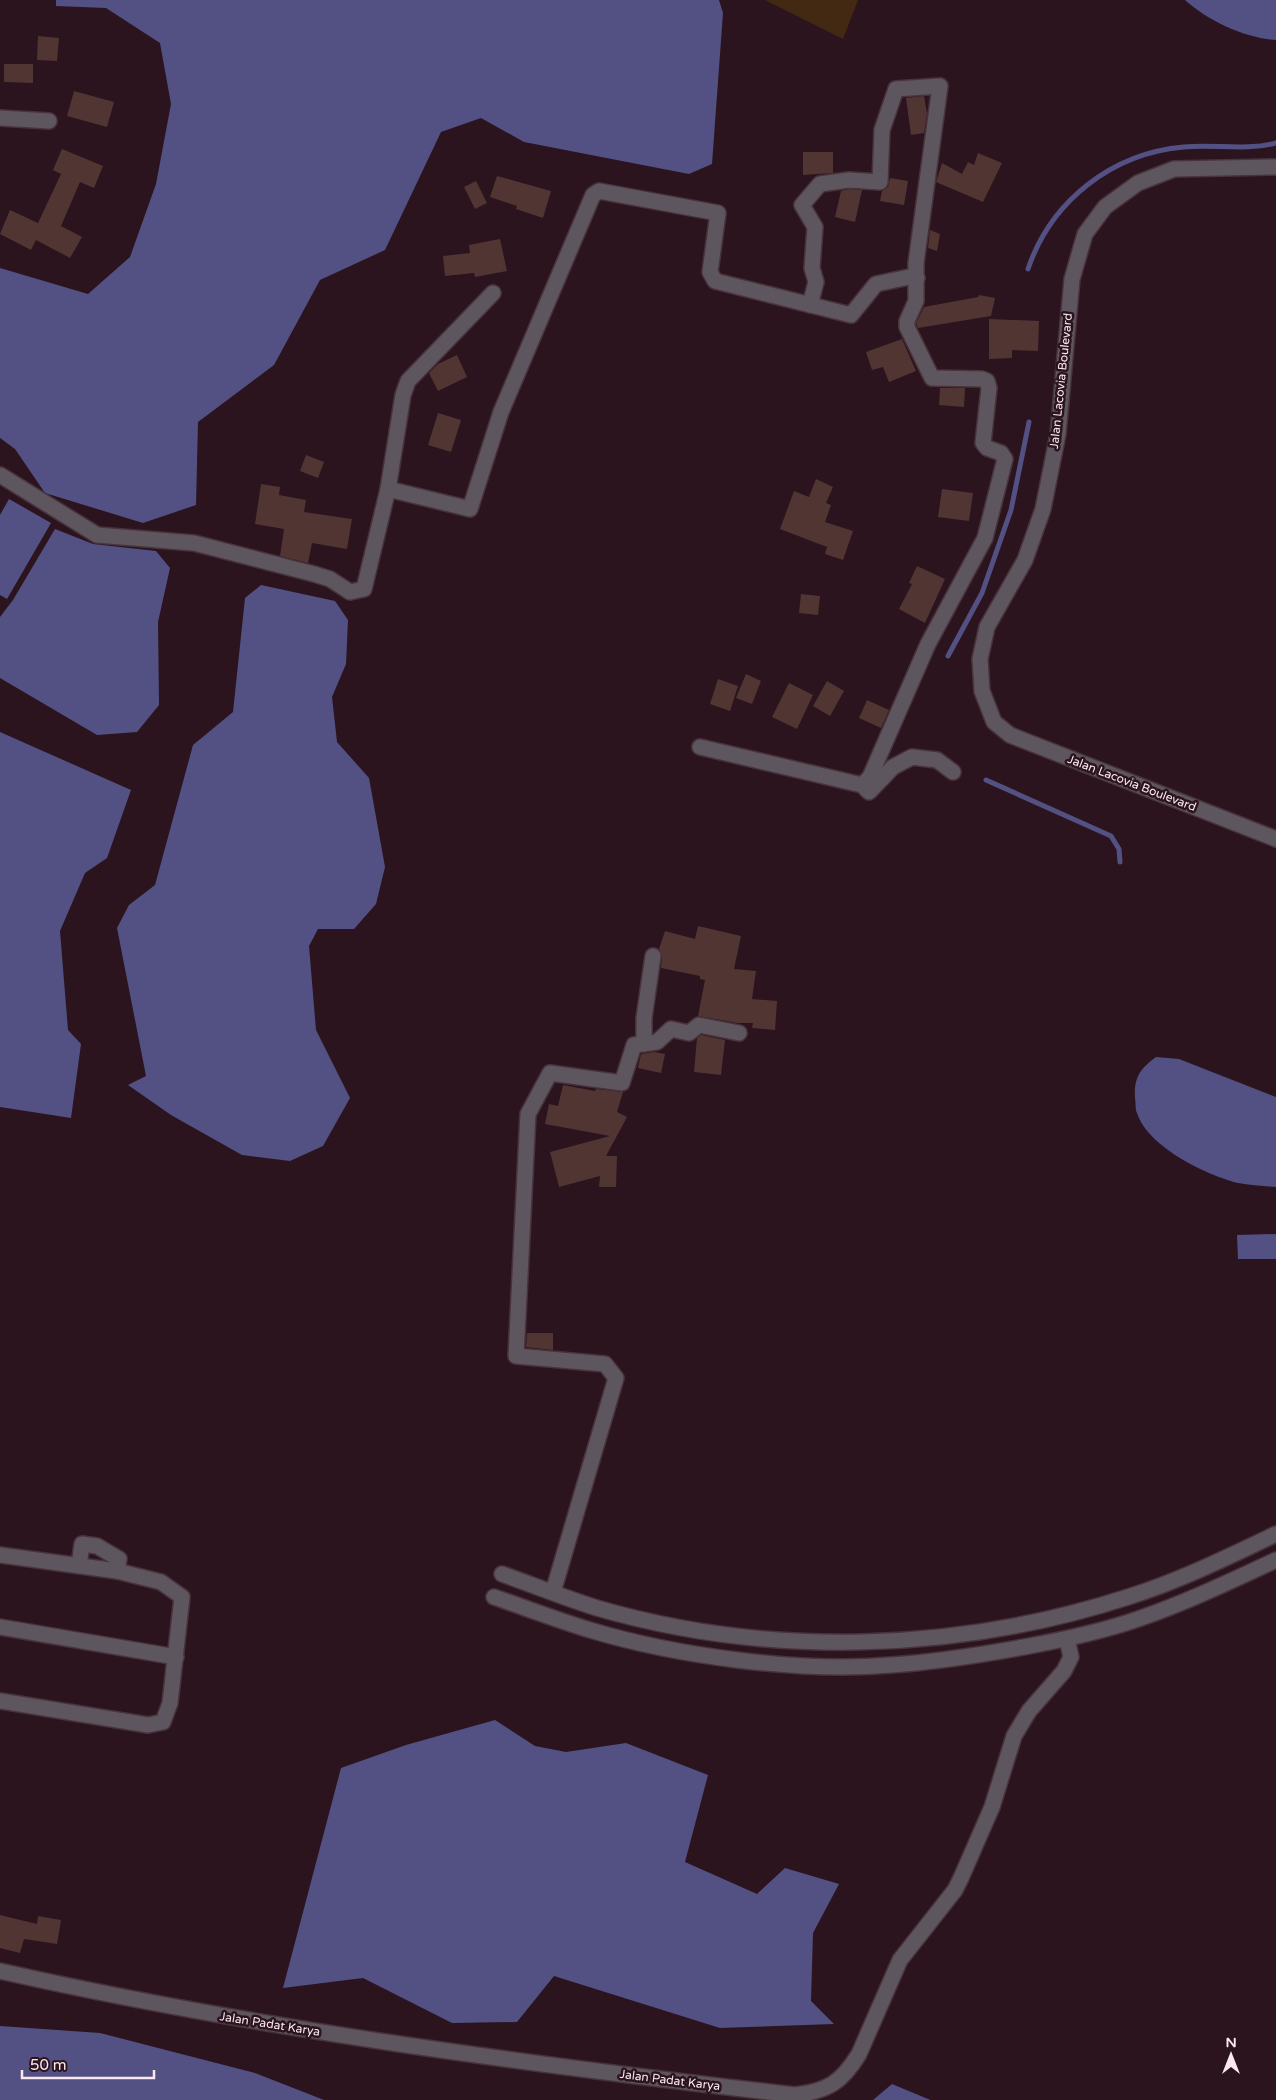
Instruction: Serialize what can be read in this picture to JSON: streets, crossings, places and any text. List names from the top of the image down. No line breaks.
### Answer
{"streets":{"street":["Jalan Lacovia Boulevard","Jalan Padat Karya"]},"scale_bar":"50 m","north":"top"}
